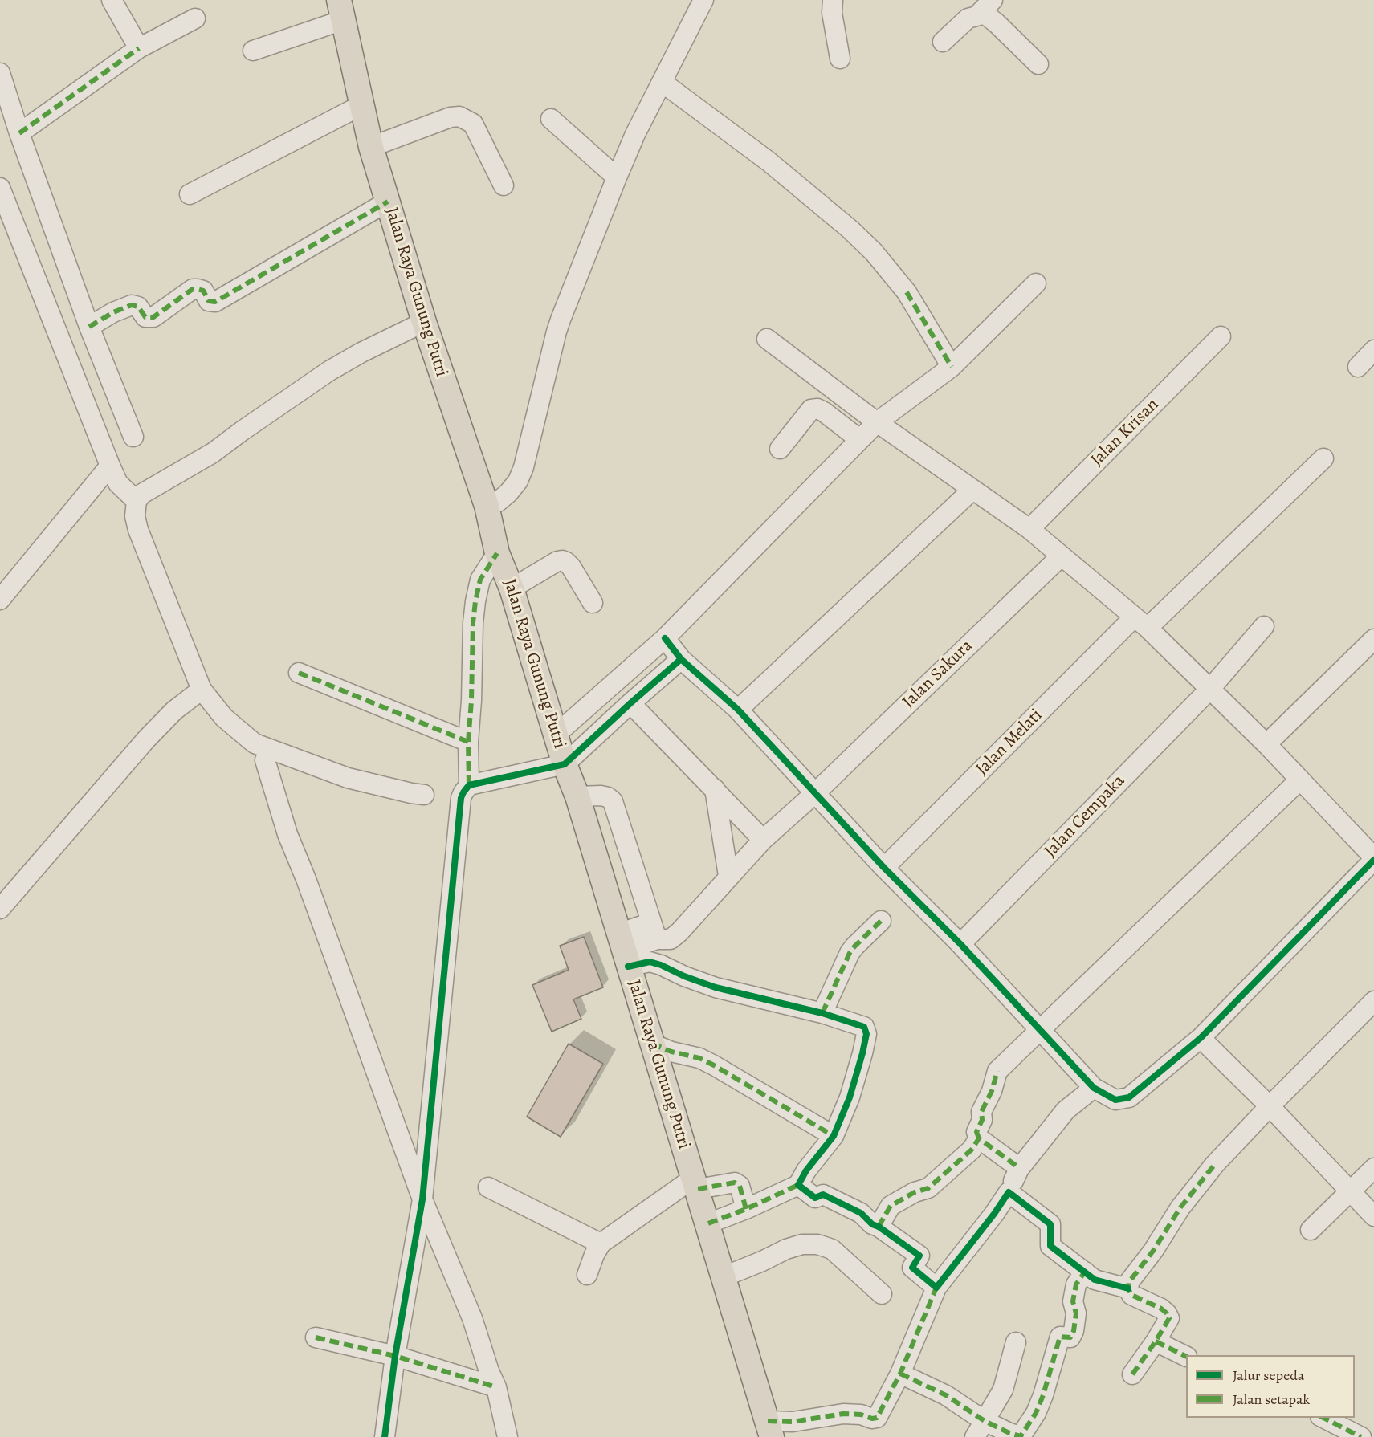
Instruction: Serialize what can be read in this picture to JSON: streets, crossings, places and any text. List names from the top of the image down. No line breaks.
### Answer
{"streets":{"main road":["Jalan Raya Gunung Putri"],"street":["Jalan Krisan","Jalan Sakura","Jalan Melati","Jalan Cempaka"]},"crossings":[["Jalan Raya Gunung Putri","Jalan Sakura"]],"legend":["Jalur sepeda","Jalan setapak"]}
